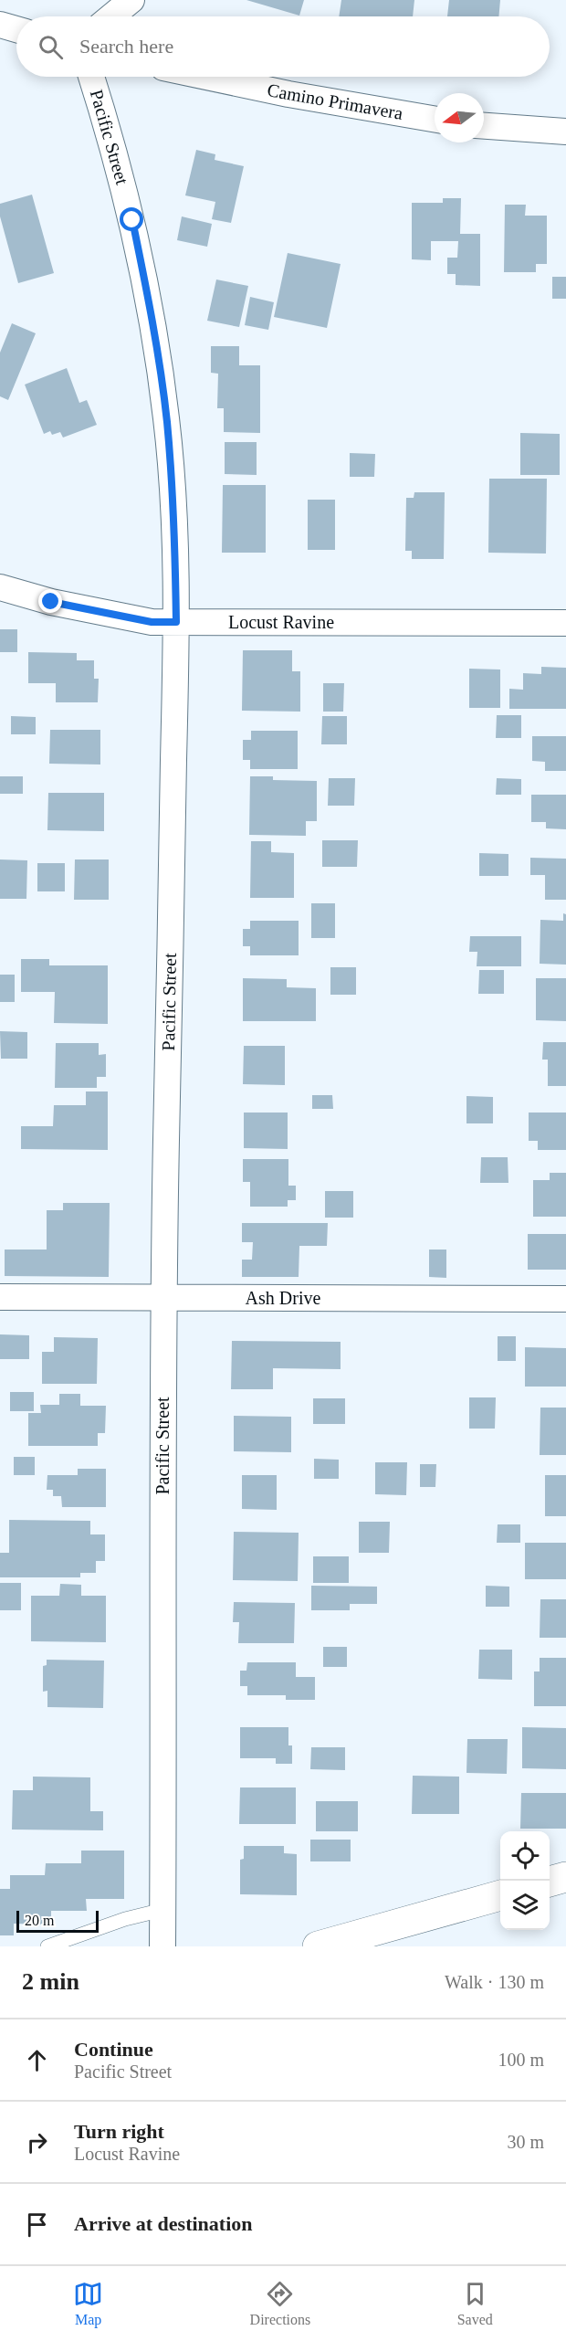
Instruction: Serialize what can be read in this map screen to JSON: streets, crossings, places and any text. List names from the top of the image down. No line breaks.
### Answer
{"streets":{"street":["Camino Primavera","Pacific Street","Locust Ravine","Ash Drive"]},"crossings":[["Pacific Street","Locust Ravine"],["Pacific Street","Ash Drive"]],"scale_bar":"20 m","north":"left","page":{"search":"Search here","scale":"20 m","heading":["2 min","Walk · 130 m"],"list":[["Continue","Pacific Street","100 m"],["Turn right","Locust Ravine","30 m"],"Arrive at destination"],"nav":["Map","Directions","Saved"]}}
